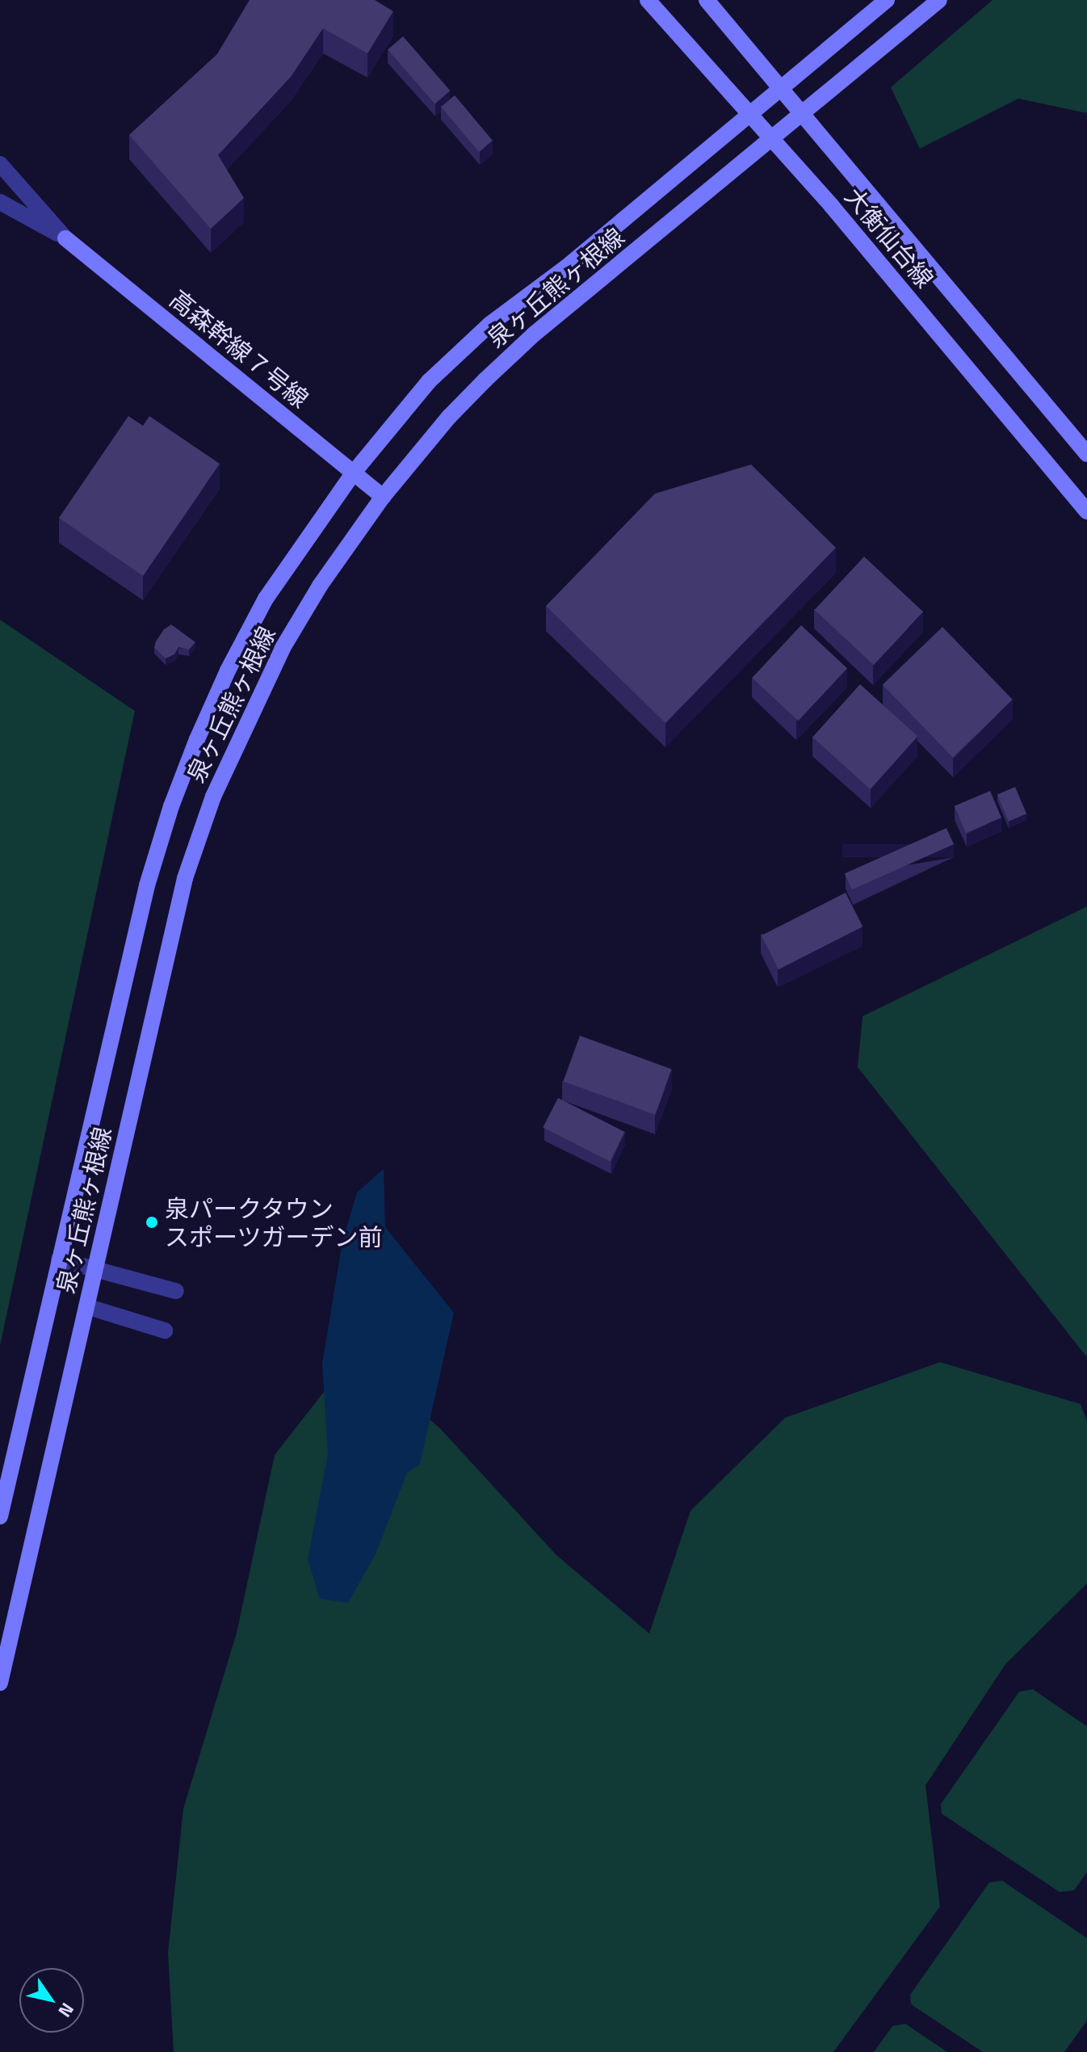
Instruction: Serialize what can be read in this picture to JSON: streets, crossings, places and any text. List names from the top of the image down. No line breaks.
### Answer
{"streets":{"main road":["大衡仙台線","泉ヶ丘熊ヶ根線","高森幹線７号線"]},"crossings":[["大衡仙台線","泉ヶ丘熊ヶ根線"],["泉ヶ丘熊ヶ根線","高森幹線７号線"]],"places":["泉パークタウン スポーツガーデン前"],"north":"bottom right"}
